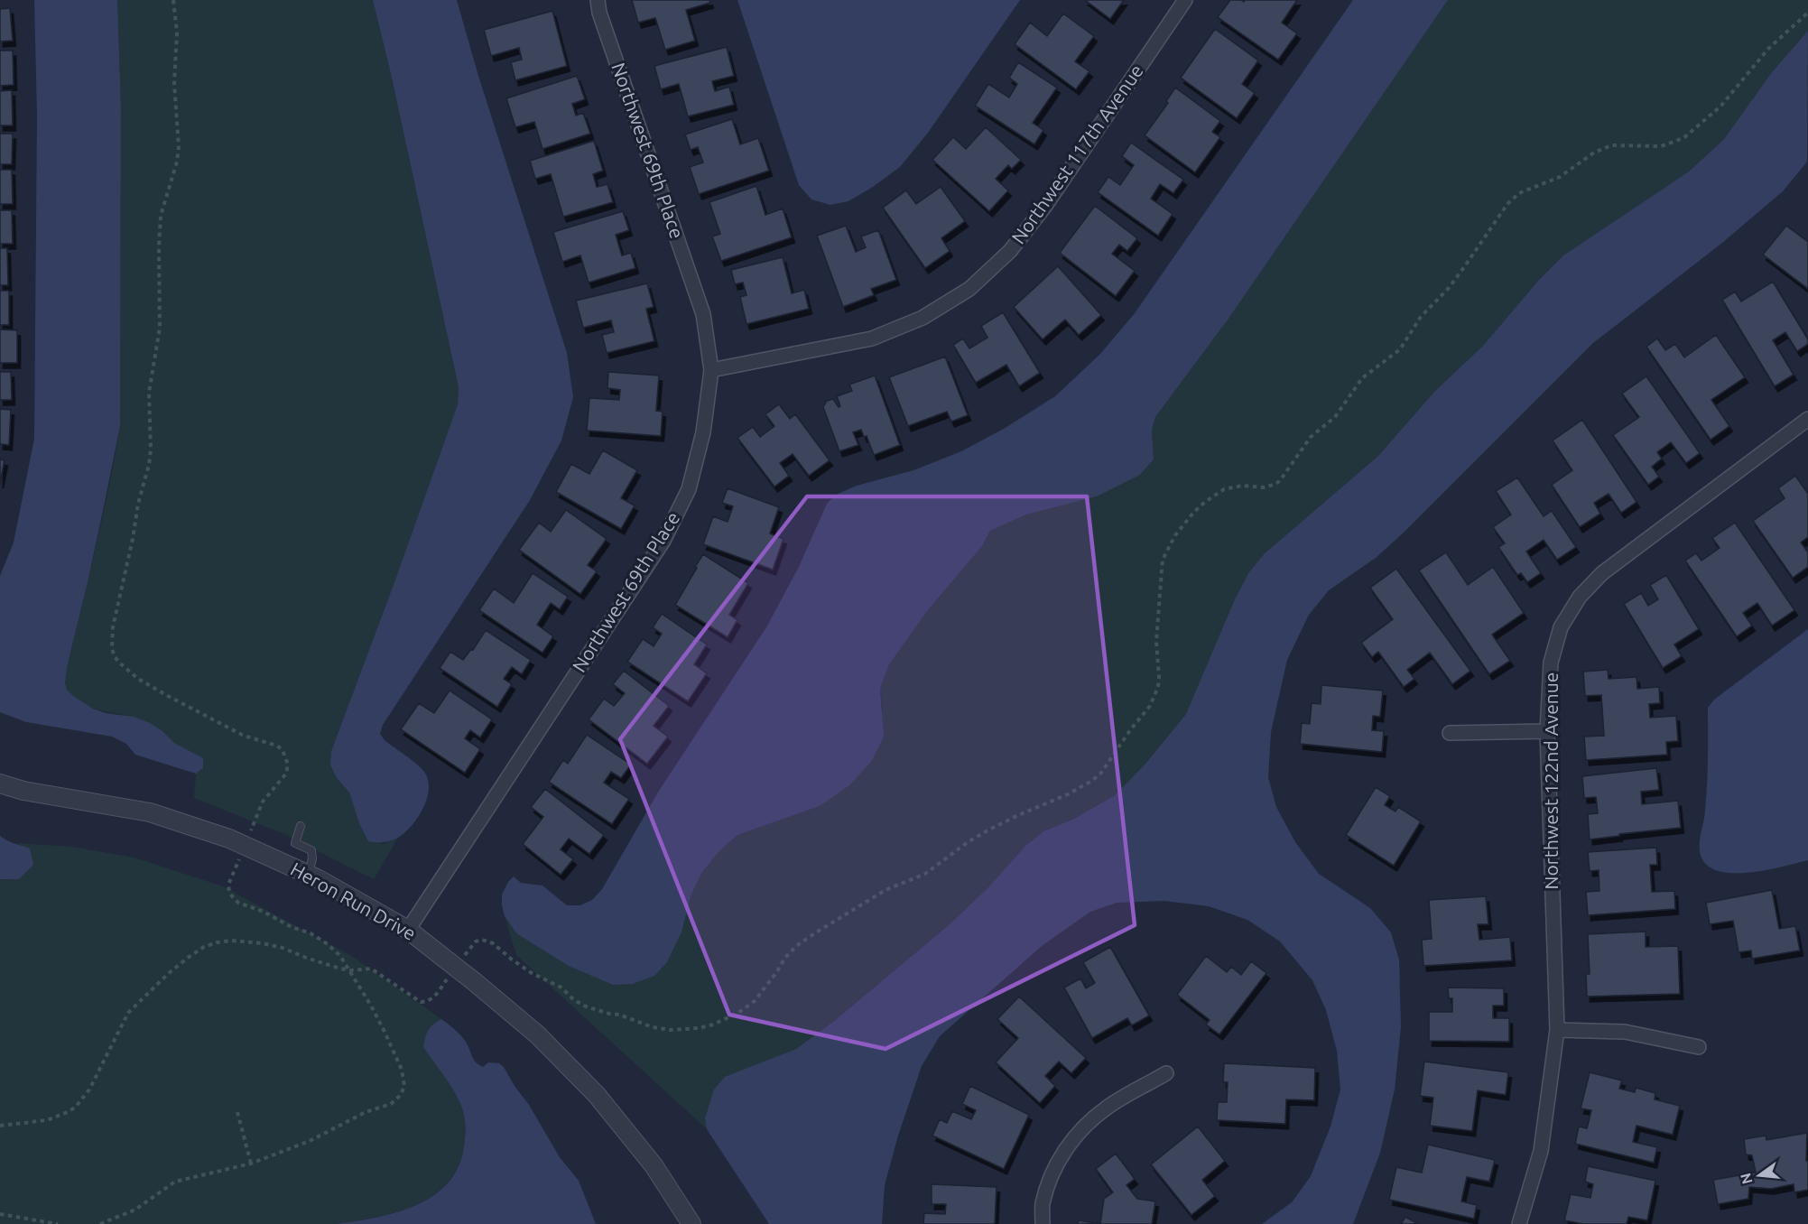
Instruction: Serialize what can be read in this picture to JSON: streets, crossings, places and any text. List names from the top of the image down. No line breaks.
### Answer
{"streets":{"street":["Northwest 69th Place","Northwest 117th Avenue","Northwest 122nd Avenue","Heron Run Drive"]},"crossings":[["Northwest 69th Place","Northwest 117th Avenue"],["Northwest 69th Place","Heron Run Drive"]],"north":"left"}
